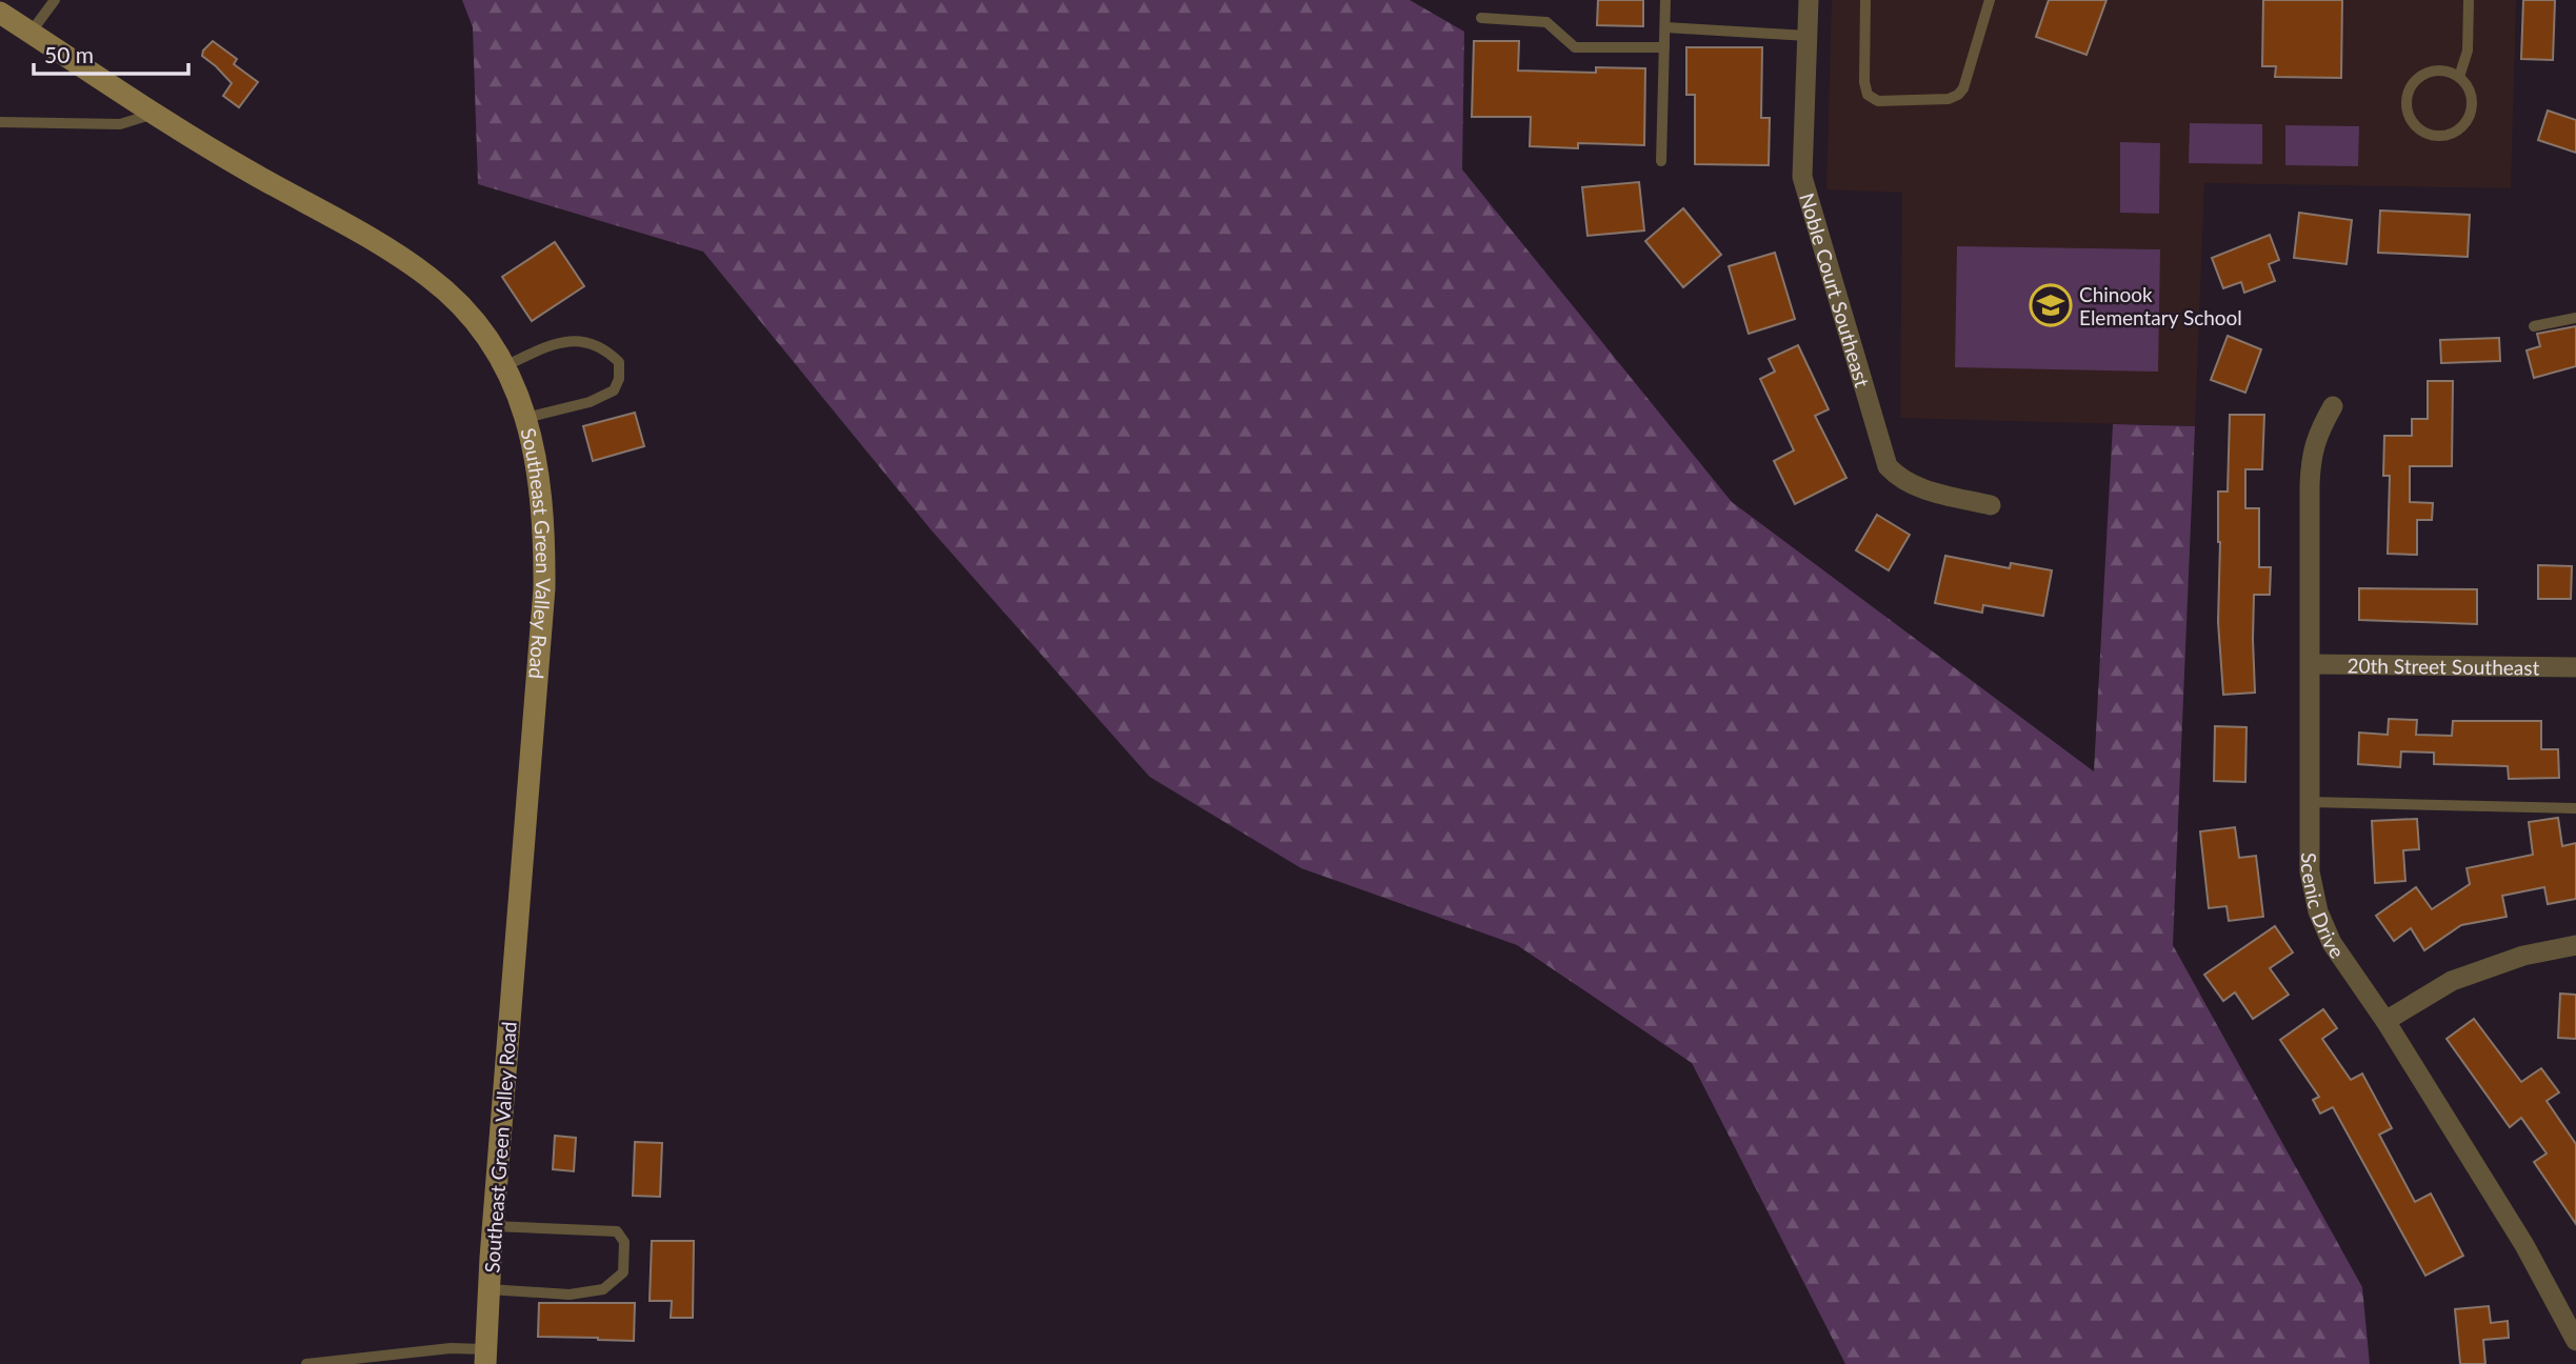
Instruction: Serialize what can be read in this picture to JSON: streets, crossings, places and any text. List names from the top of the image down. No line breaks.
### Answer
{"streets":{"street":["Noble Court Southeast","Southeast Green Valley Road","20th Street Southeast","Scenic Drive"]},"crossings":[["20th Street Southeast","Scenic Drive"]],"places":{"school or university":["Chinook Elementary School"]},"scale_bar":"50 m"}
